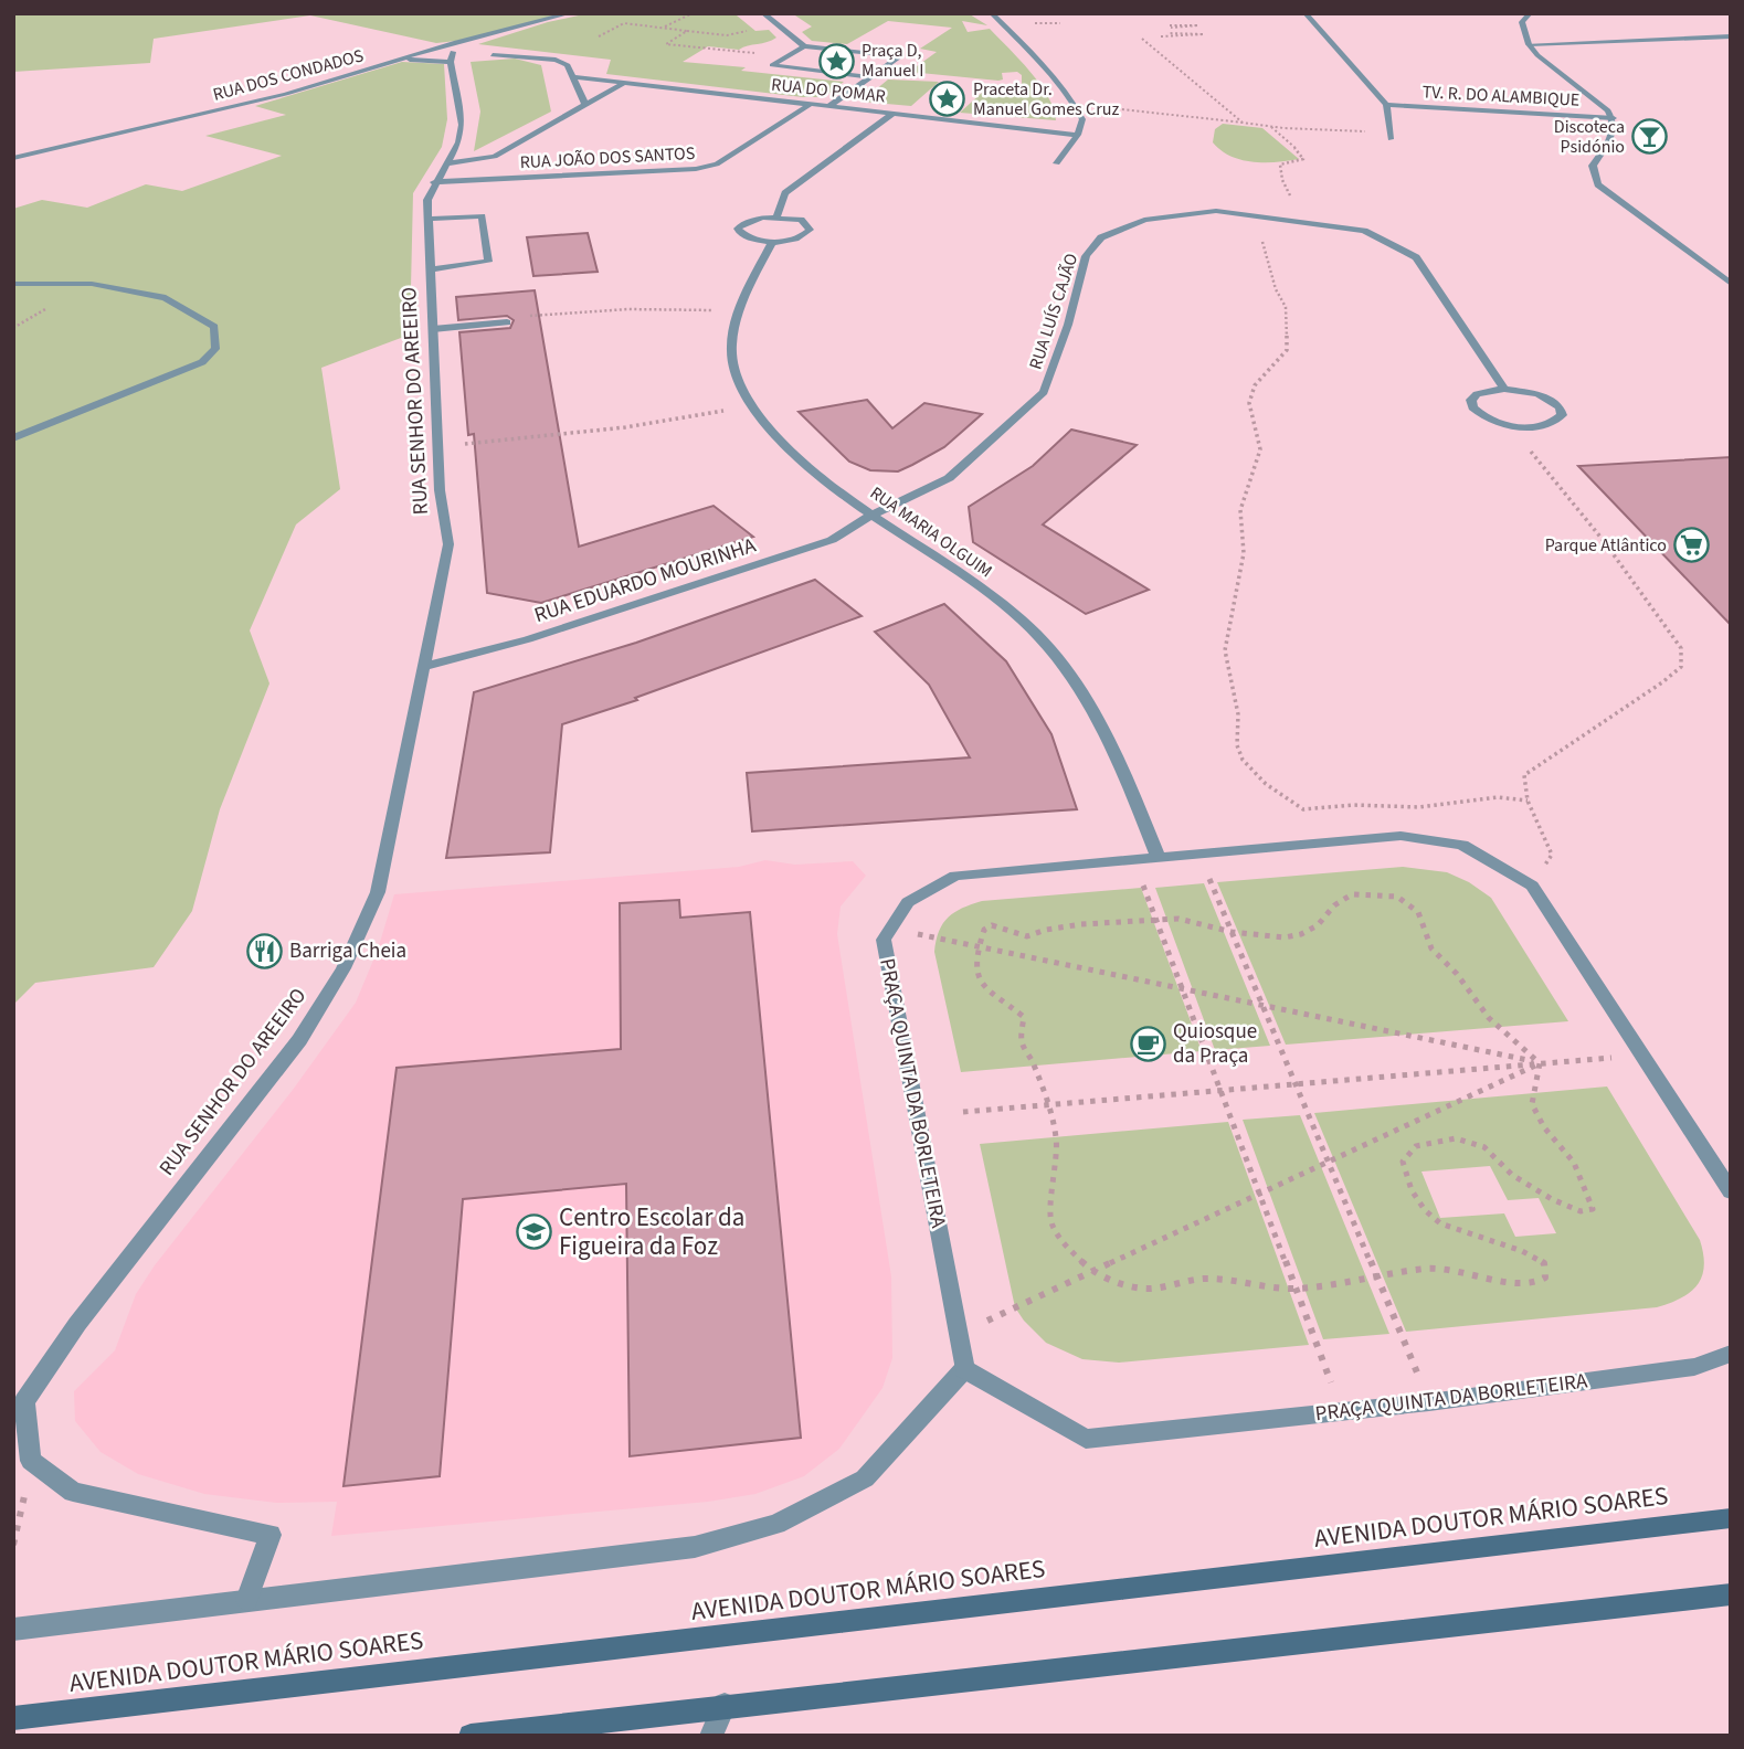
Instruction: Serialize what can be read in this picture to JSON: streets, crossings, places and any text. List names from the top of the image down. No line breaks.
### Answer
{"streets":{"main road":["AVENIDA DOUTOR MÁRIO SOARES"],"street":["RUA DOS CONDADOS","RUA DO POMAR","TV. R. DO ALAMBIQUE","RUA JOÃO DOS SANTOS","RUA LUÍS CAJÃO","RUA SENHOR DO AREEIRO","RUA MARIA OLGUIM","RUA EDUARDO MOURINHA","PRAÇA QUINTA DA BORLETEIRA"]},"crossings":[["RUA DO POMAR","RUA JOÃO DOS SANTOS"],["RUA JOÃO DOS SANTOS","RUA SENHOR DO AREEIRO"],["RUA LUÍS CAJÃO","RUA MARIA OLGUIM"],["RUA LUÍS CAJÃO","RUA EDUARDO MOURINHA"],["RUA SENHOR DO AREEIRO","RUA EDUARDO MOURINHA"],["RUA MARIA OLGUIM","RUA EDUARDO MOURINHA"],["RUA MARIA OLGUIM","PRAÇA QUINTA DA BORLETEIRA"]],"places":{"place":["Praça D, Manuel I","Praceta Dr. Manuel Gomes Cruz"],"bar":["Discoteca Psidónio"],"supermarket":["Parque Atlântico"],"restaurant":["Barriga Cheia"],"cafe":["Quiosque da Praça"],"school or university":["Centro Escolar da Figueira da Foz"]}}
